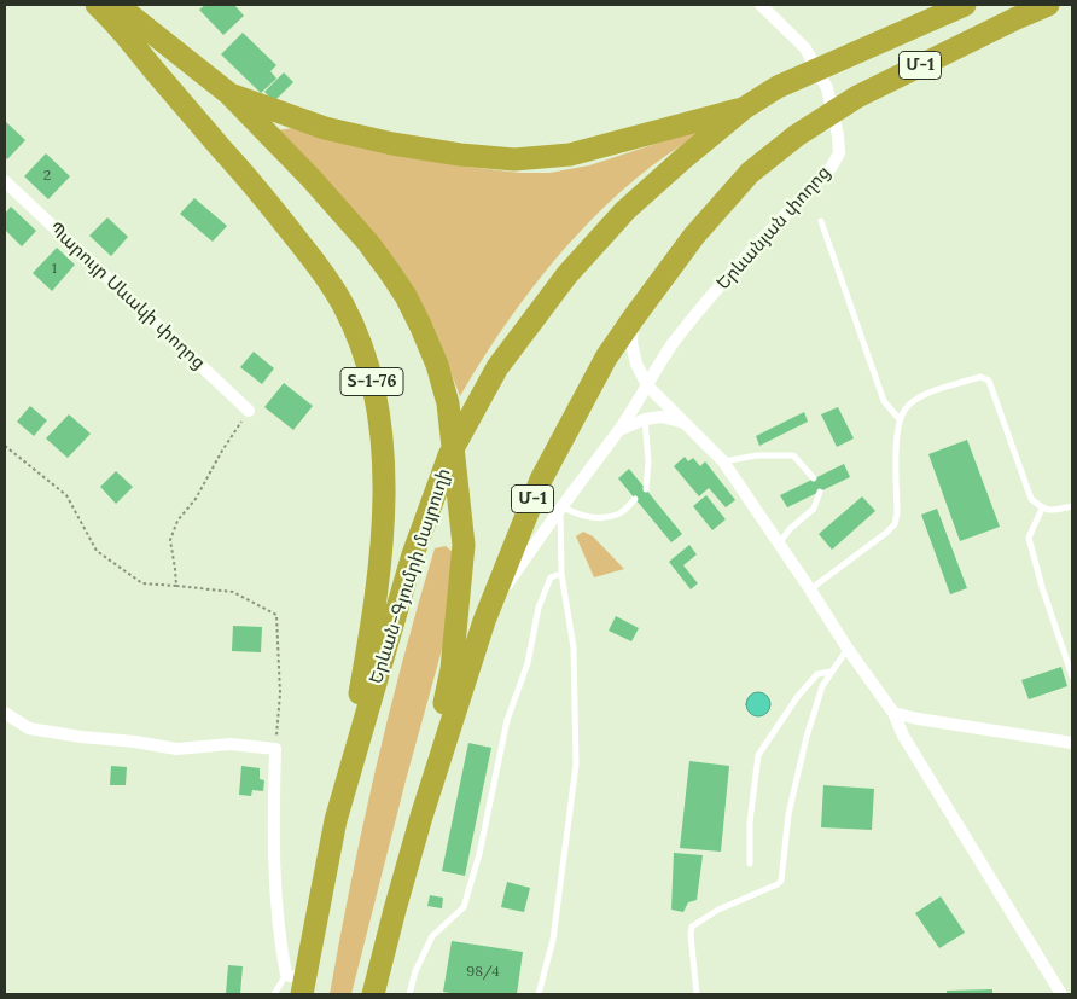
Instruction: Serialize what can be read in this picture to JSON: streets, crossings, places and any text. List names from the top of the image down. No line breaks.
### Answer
{"streets":{"highway":["Մ-1","Տ-1-76","Երևան-Գյումրի մայրուղի"],"street":["Երևանյան փողոց","Պարույր Սևակի փողոց"]},"crossings":[["Մ-1","Երևանյան փողոց"],["Մ-1","Տ-1-76"],["Տ-1-76","Երևան-Գյումրի մայրուղի"]],"house_numbers":["2","1","98/4"]}
